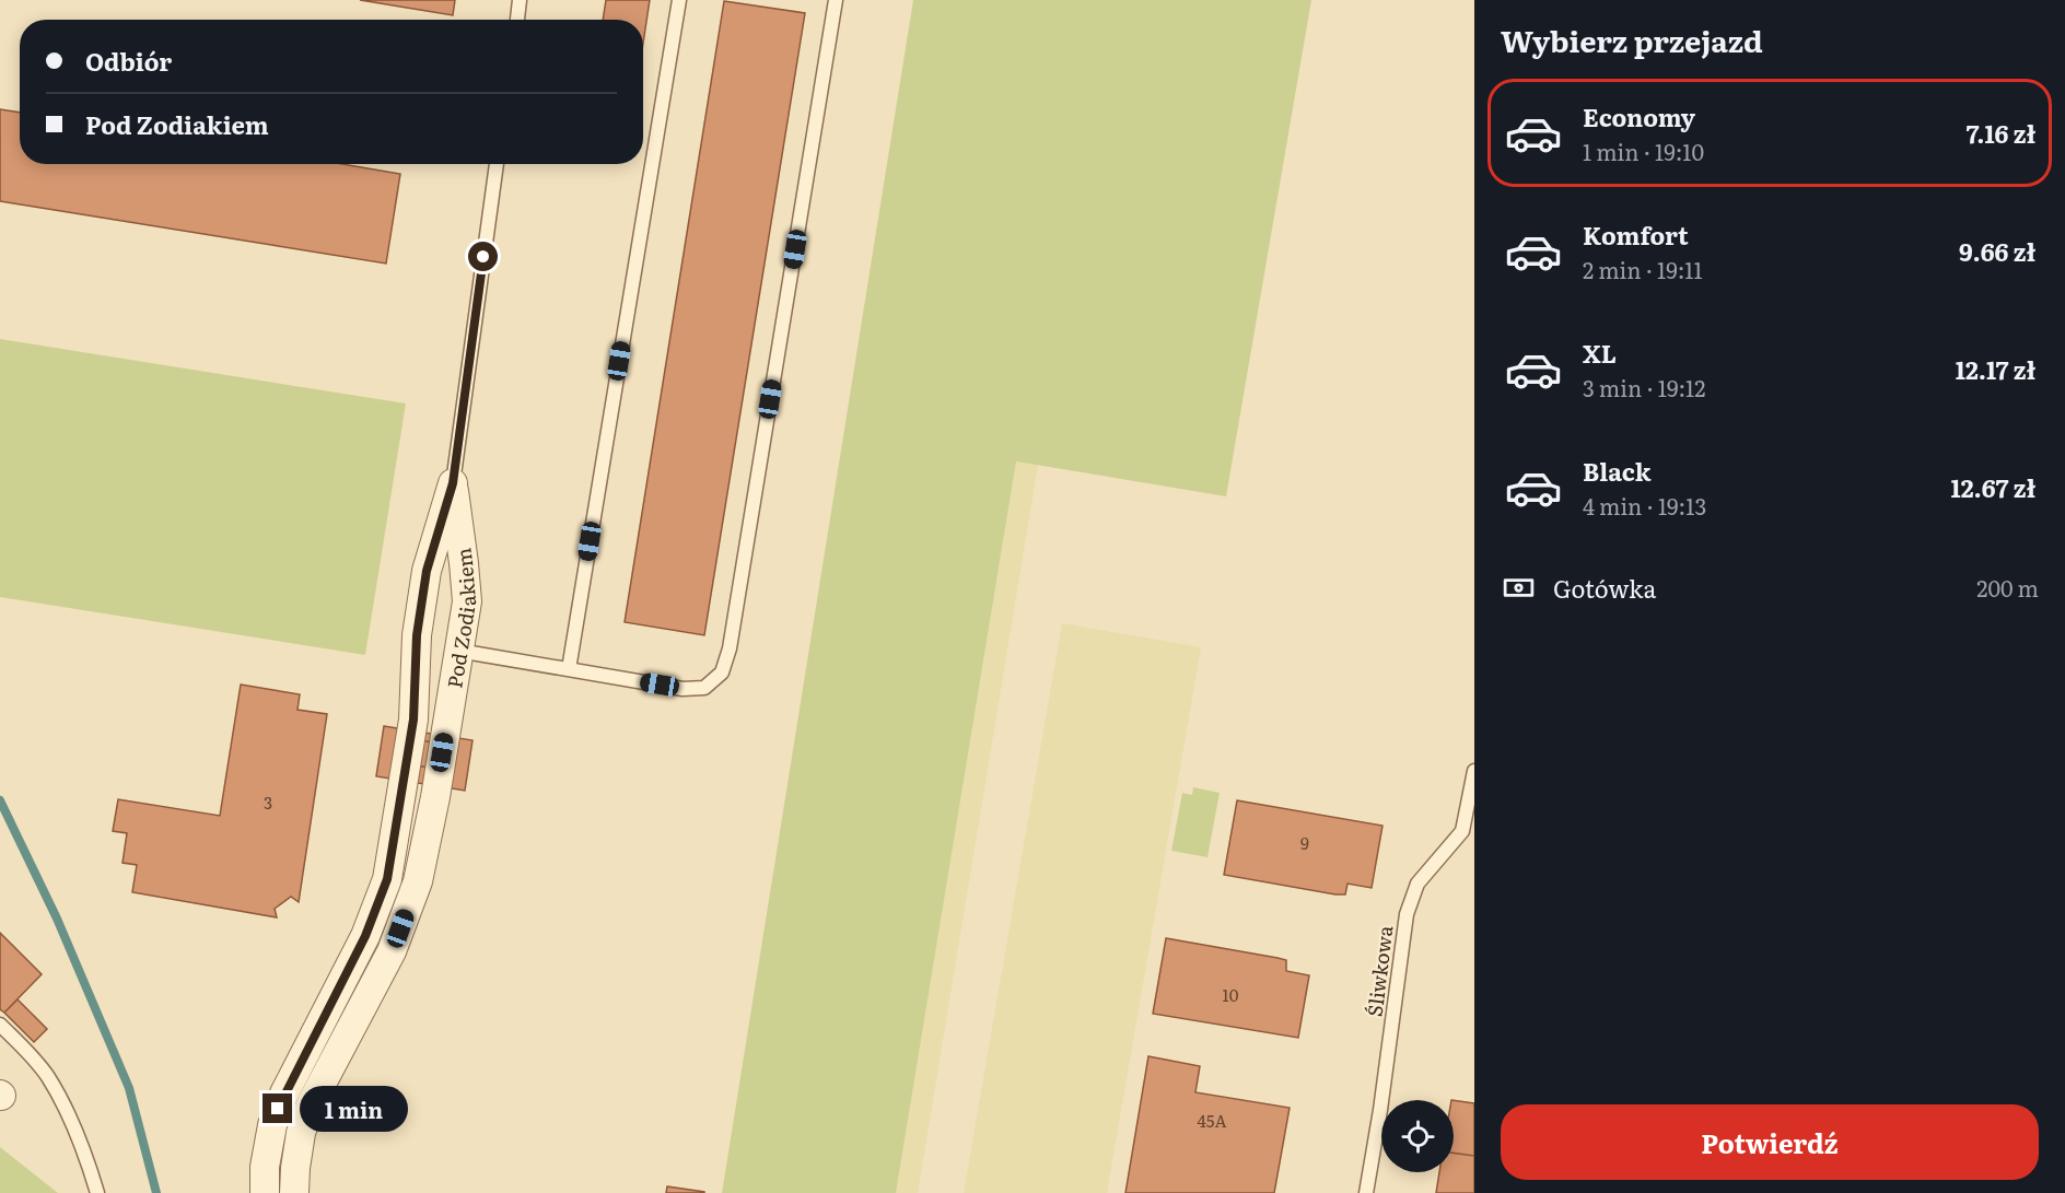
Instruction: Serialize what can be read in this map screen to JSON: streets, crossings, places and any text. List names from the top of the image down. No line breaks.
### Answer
{"streets":{"street":["Pod Zodiakiem"],"lane":["Śliwkowa"]},"house_numbers":["3","9","10","45A"],"page":{"heading":"Wybierz przejazd","banner":["Odbiór","Pod Zodiakiem"],"list":[{"name":"Economy","note":"1 min · 19:10","value":"7.16 zł"},{"name":"Komfort","note":"2 min · 19:11","value":"9.66 zł"},{"name":"XL","note":"3 min · 19:12","value":"12.17 zł"},{"name":"Black","note":"4 min · 19:13","value":"12.67 zł"}],"pay":["Gotówka","200 m"],"bubble":"1 min","buttons":"Potwierdź"}}
